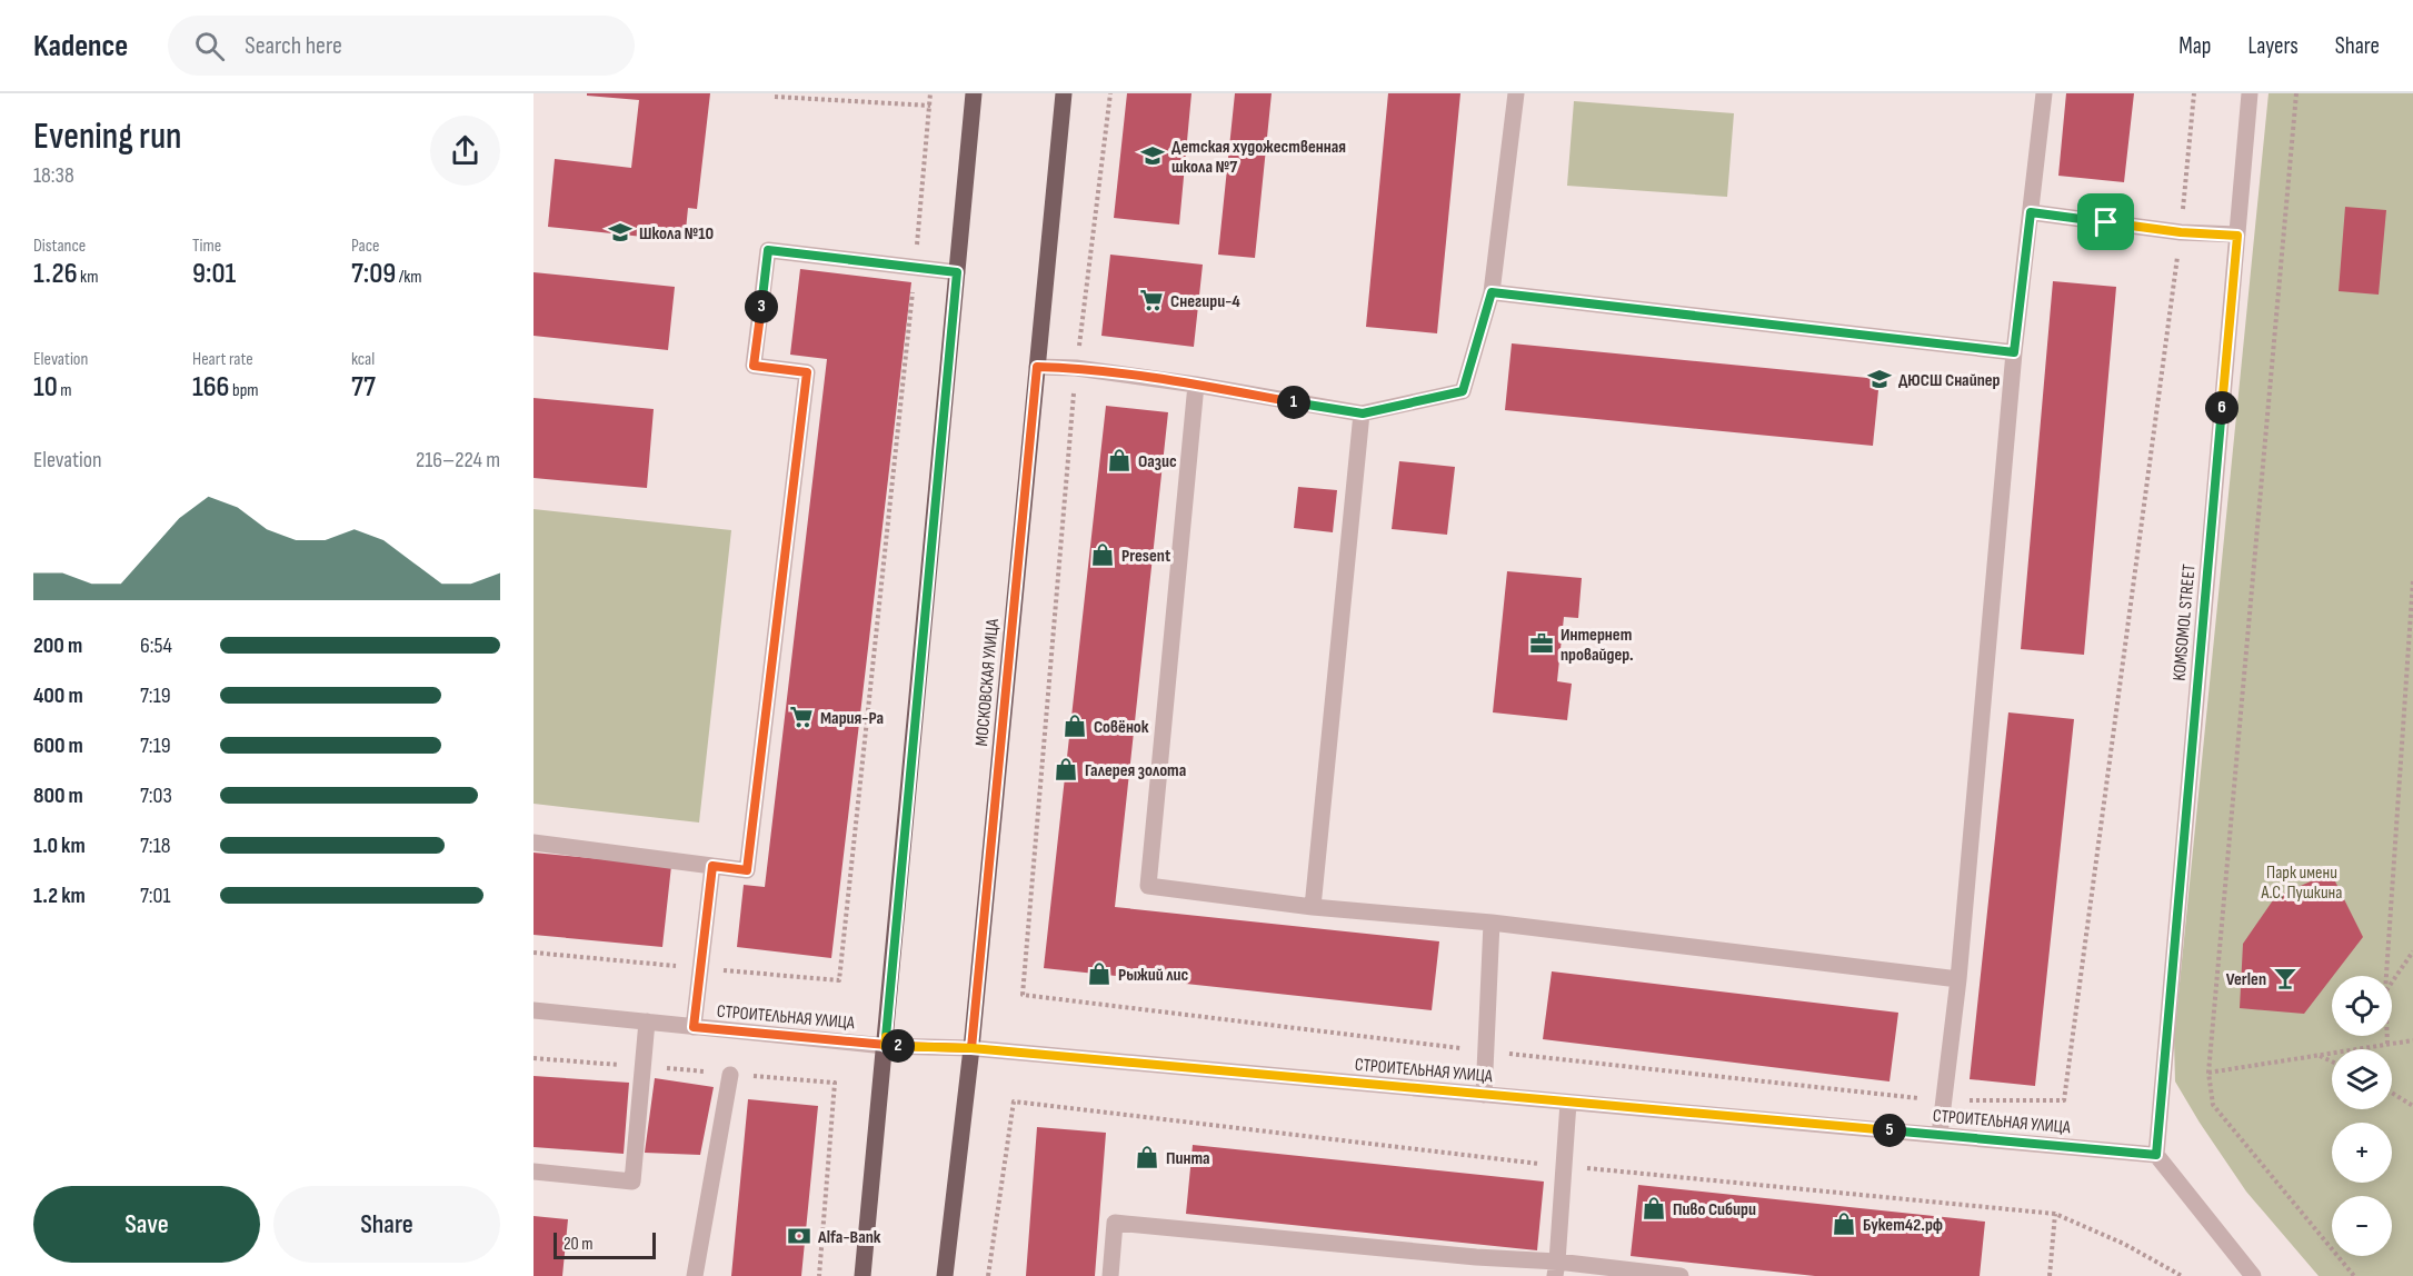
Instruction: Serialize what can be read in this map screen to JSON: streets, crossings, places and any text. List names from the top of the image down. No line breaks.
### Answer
{"streets":{"main road":["МОСКОВСКАЯ УЛИЦА"],"street":["KOMSOMOL STREET","СТРОИТЕЛЬНАЯ УЛИЦА"]},"crossings":[["KOMSOMOL STREET","СТРОИТЕЛЬНАЯ УЛИЦА"],["МОСКОВСКАЯ УЛИЦА","СТРОИТЕЛЬНАЯ УЛИЦА"]],"parks":["Парк имени А.С. Пушкина"],"places":{"school or university":["Детская художественная школа №7","Школа №10","ДЮСШ Снайпер"],"supermarket":["Снегири-4","Мария-Ра"],"shop":["Оазис","Present","Совёнок","Галерея золота","Рыжий лис","Пинта","Пиво Сибири","Букет42.рф"],"office":["Интернет провайдер."],"bar":["Verlen"],"bank":["Alfa-Bank"]},"scale_bar":"20 m","page":{"header":"Kadence","search":"Search here","nav":["Map","Layers","Share"],"heading":["Evening run","18:38"],"stats":[["Distance","1.26 km"],["Time","9:01"],["Pace","7:09 /km"],["Elevation","10 m"],["Heart rate","166 bpm"],["kcal","77"]],"pins":["3","1","6","2","5"],"chart":["Elevation","216–224 m"],"list":[{"name":"200 m","note":"6:54"},{"name":"400 m","note":"7:19"},{"name":"600 m","note":"7:19"},{"name":"800 m","note":"7:03"},{"name":"1.0 km","note":"7:18"},{"name":"1.2 km","note":"7:01"}],"map_buttons":["+","−"],"buttons":["Save","Share"],"scale":"20 m"}}
